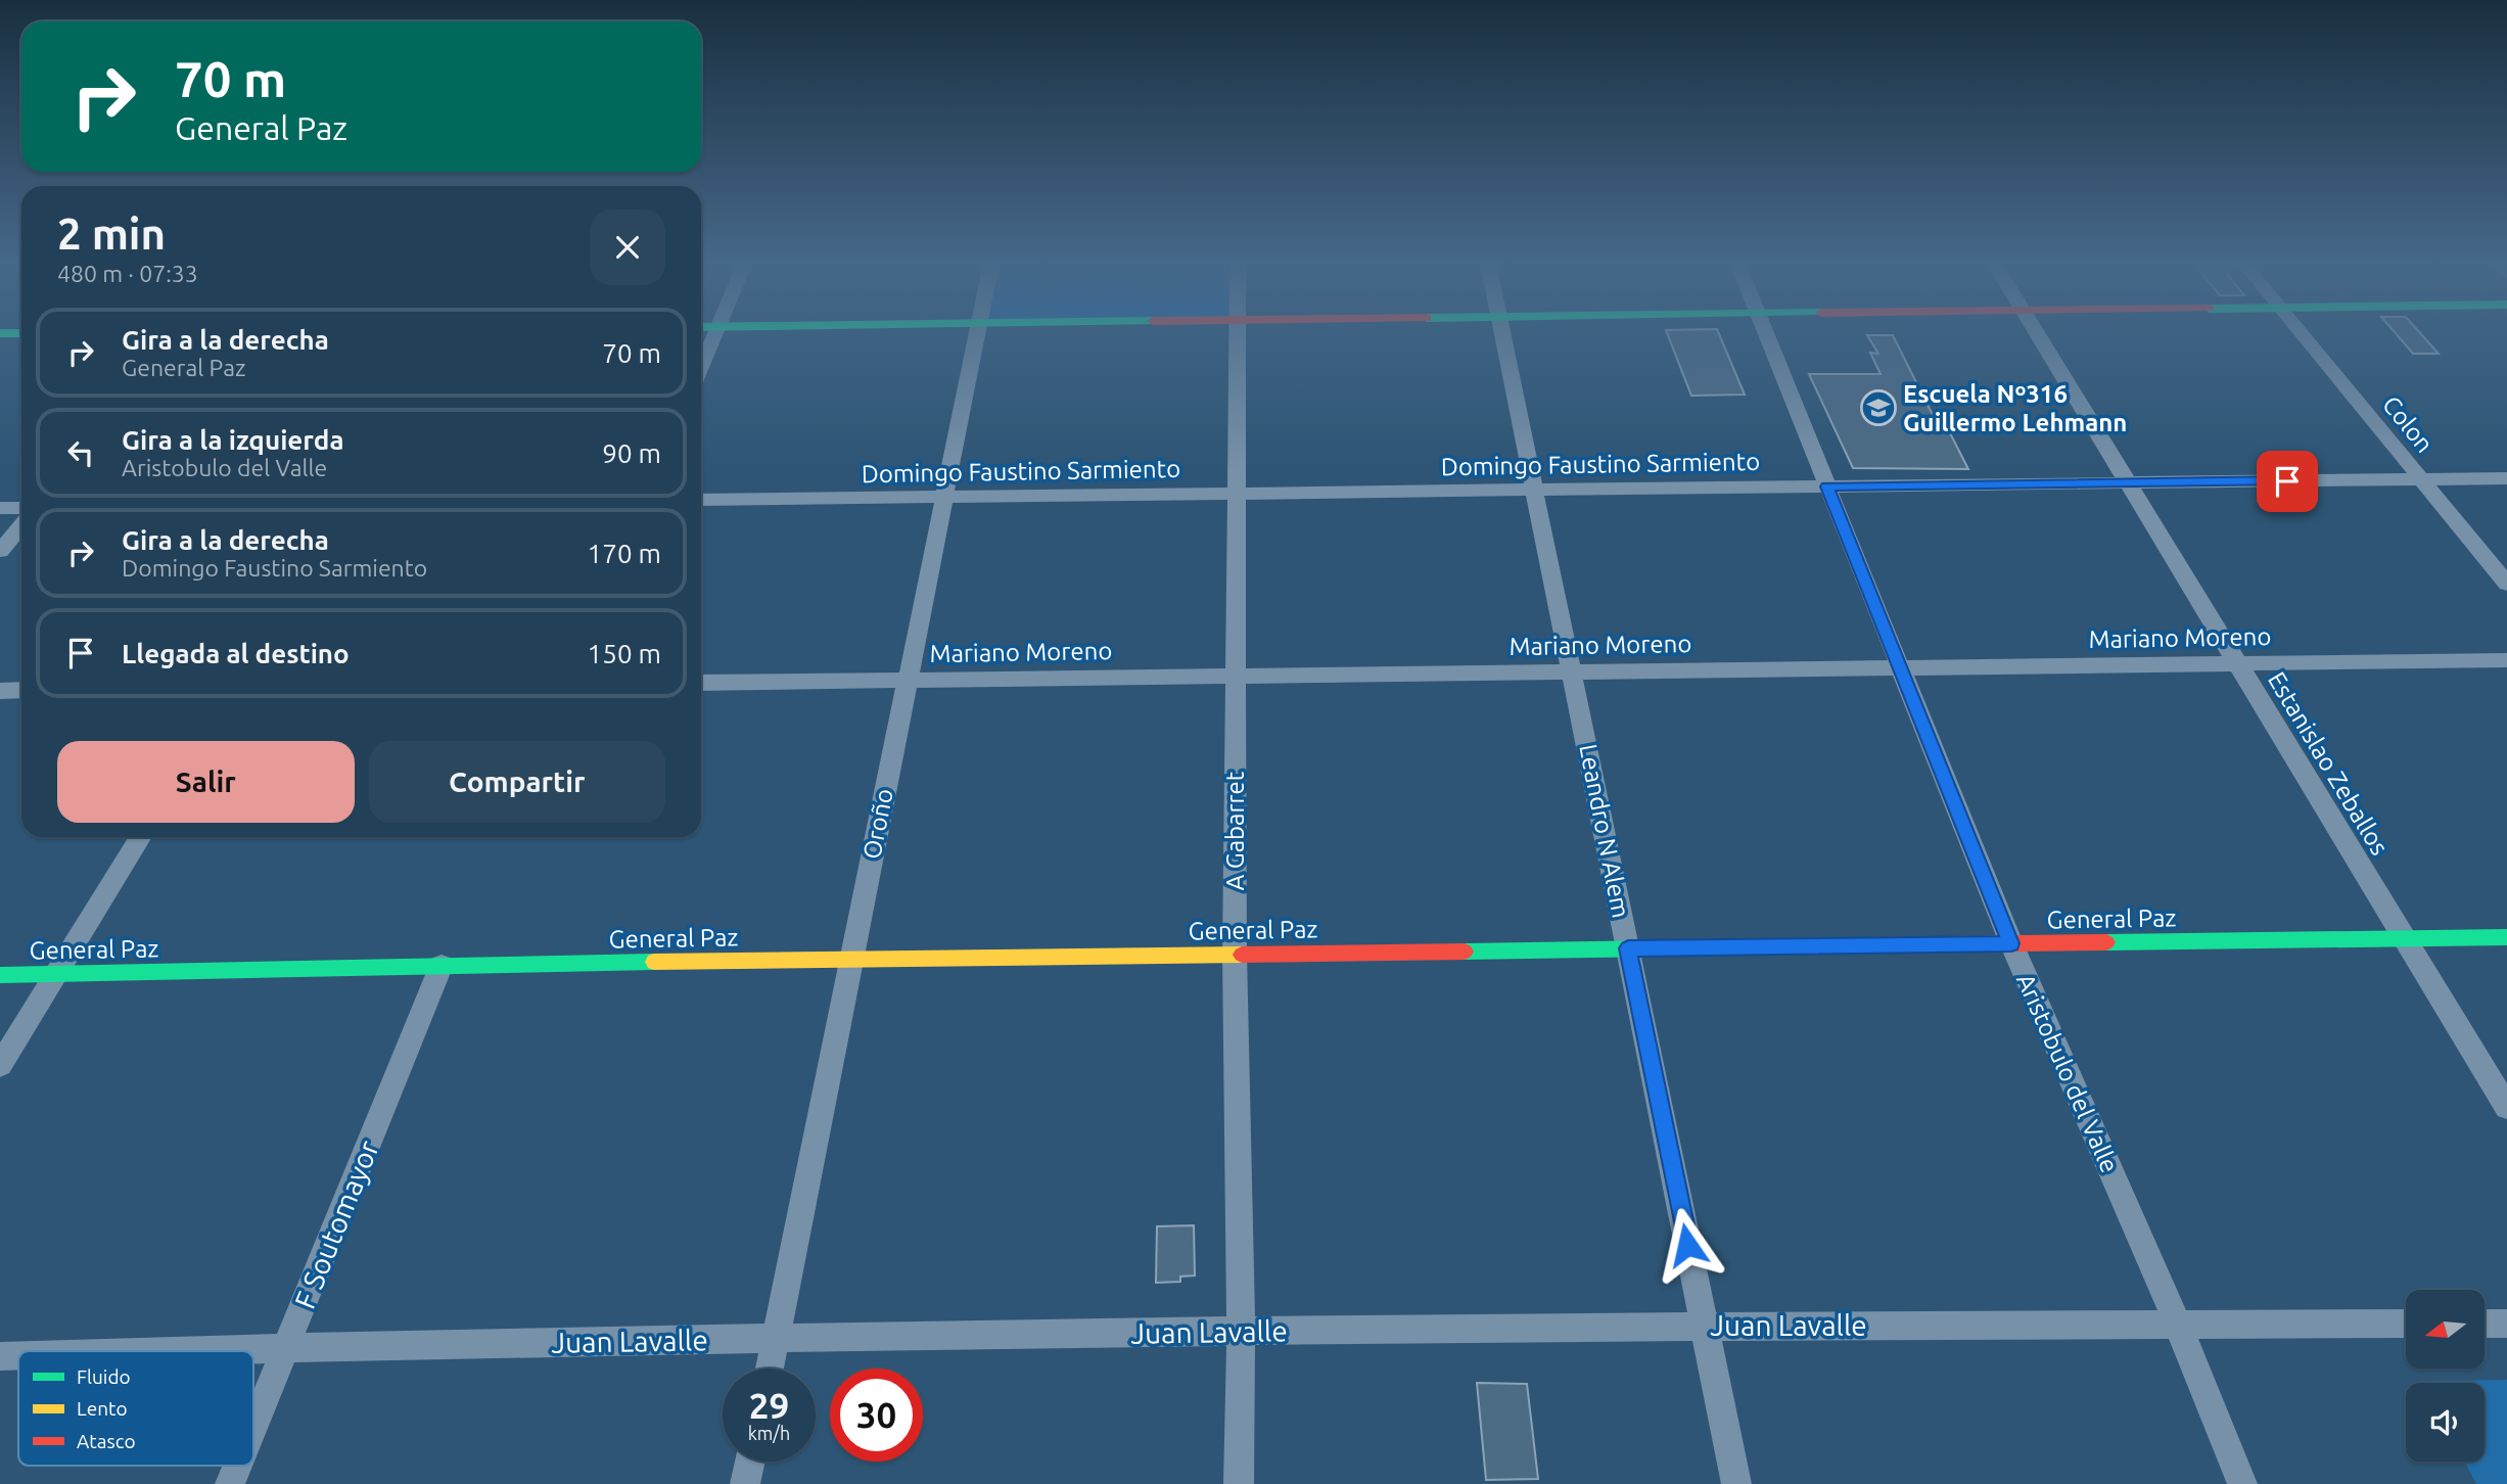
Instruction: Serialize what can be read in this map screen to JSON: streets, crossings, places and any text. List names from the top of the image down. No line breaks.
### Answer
{"streets":{"main road":["General Paz"],"street":["Colon","Domingo Faustino Sarmiento","Mariano Moreno","Estanislao Zeballos","Oroño","A Gabarret","Leandro N Alem","Aristobulo del Valle","F Soutomayor","Juan Lavalle"]},"crossings":[["Colon","Domingo Faustino Sarmiento"],["Domingo Faustino Sarmiento","Estanislao Zeballos"],["Domingo Faustino Sarmiento","Oroño"],["Domingo Faustino Sarmiento","A Gabarret"],["Domingo Faustino Sarmiento","Leandro N Alem"],["Domingo Faustino Sarmiento","Aristobulo del Valle"],["Mariano Moreno","Estanislao Zeballos"],["Mariano Moreno","Oroño"],["Mariano Moreno","A Gabarret"],["Mariano Moreno","Leandro N Alem"],["Mariano Moreno","Aristobulo del Valle"],["Estanislao Zeballos","General Paz"],["Oroño","General Paz"],["Oroño","Juan Lavalle"],["A Gabarret","General Paz"],["A Gabarret","Juan Lavalle"],["Leandro N Alem","General Paz"],["Leandro N Alem","Juan Lavalle"],["General Paz","Aristobulo del Valle"],["General Paz","F Soutomayor"],["Aristobulo del Valle","Juan Lavalle"],["F Soutomayor","Juan Lavalle"]],"places":{"school or university":["Escuela Nº316 Guillermo Lehmann"]},"legend":["Fluido","Lento","Atasco"],"north":"left","page":{"turn":["70 m","General Paz"],"heading":["2 min","480 m · 07:33"],"list":[{"name":"Gira a la derecha","note":"General Paz","value":"70 m"},{"name":"Gira a la izquierda","note":"Aristobulo del Valle","value":"90 m"},{"name":"Gira a la derecha","note":"Domingo Faustino Sarmiento","value":"170 m"},{"name":"Llegada al destino","value":"150 m"}],"buttons":["Salir","Compartir"],"speed":"29 km/h","limit":"30"}}
